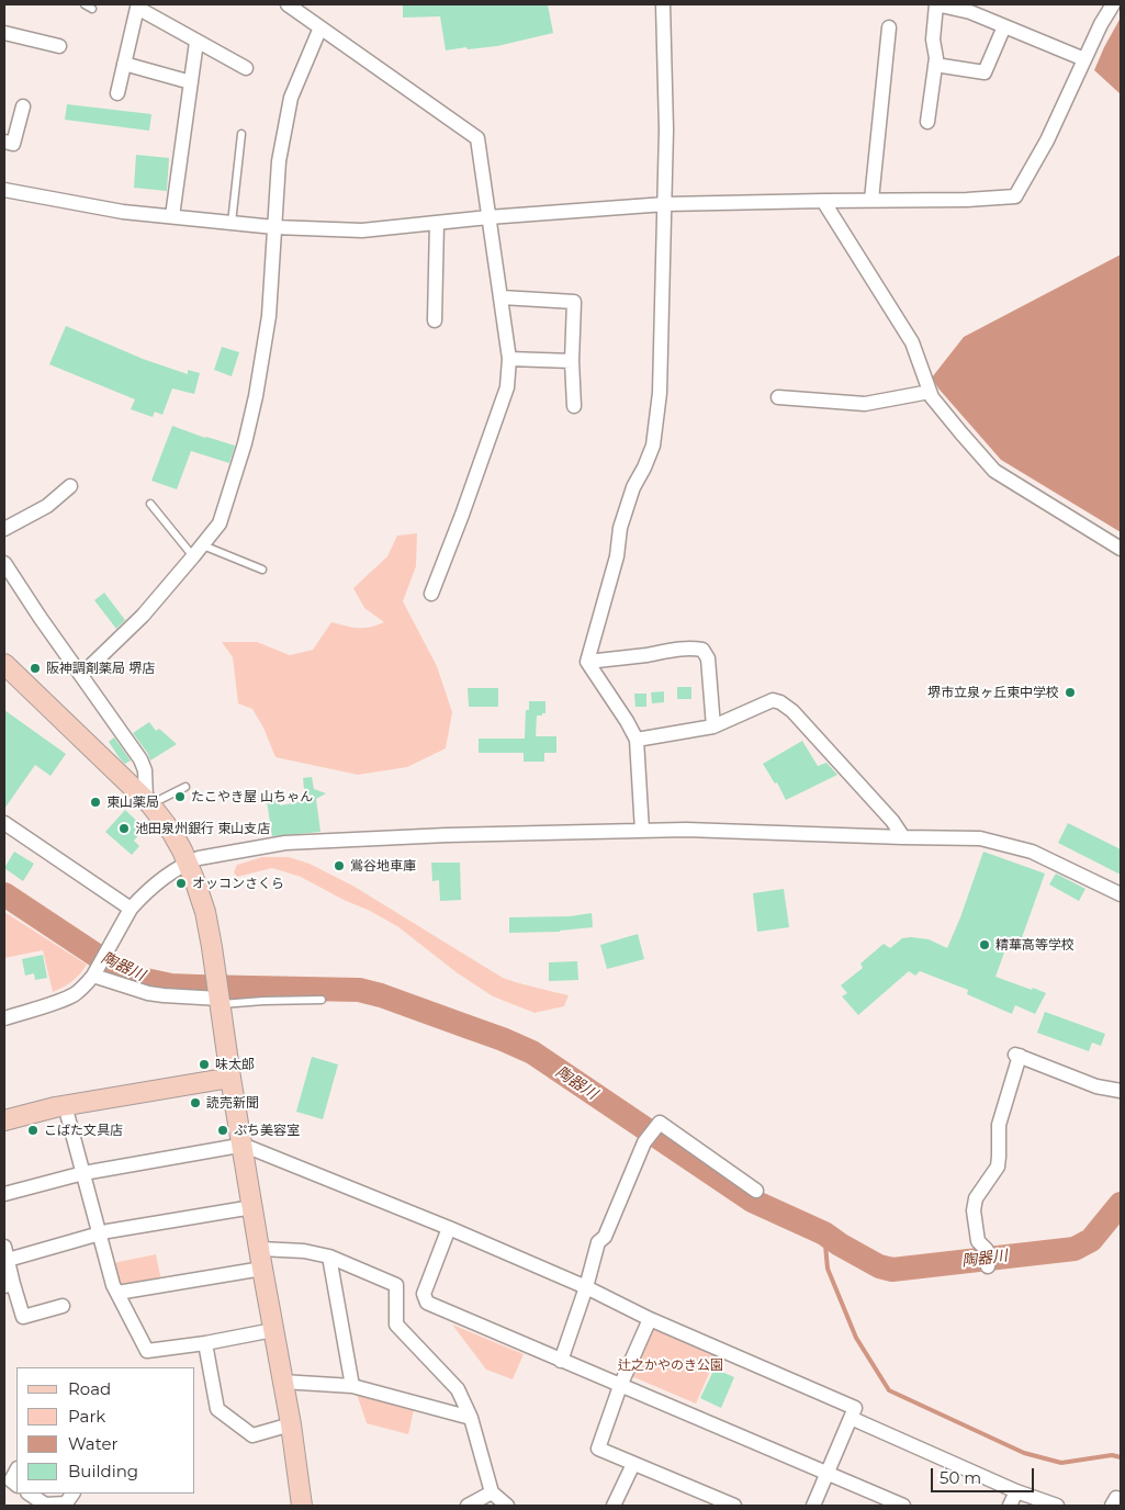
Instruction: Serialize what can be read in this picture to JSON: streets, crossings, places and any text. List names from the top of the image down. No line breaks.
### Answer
{"water":["陶器川"],"parks":["辻之かやのき公園"],"places":["阪神調剤薬局 堺店","堺市立泉ヶ丘東中学校","たこやき屋 山ちゃん","東山薬局","池田泉州銀行 東山支店","鴬谷地車庫","オッコンさくら","精華高等学校","味太郎","読売新聞","こばた文具店","ぷち美容室"],"legend":["Road","Park","Water","Building"],"scale_bar":"50 m"}
